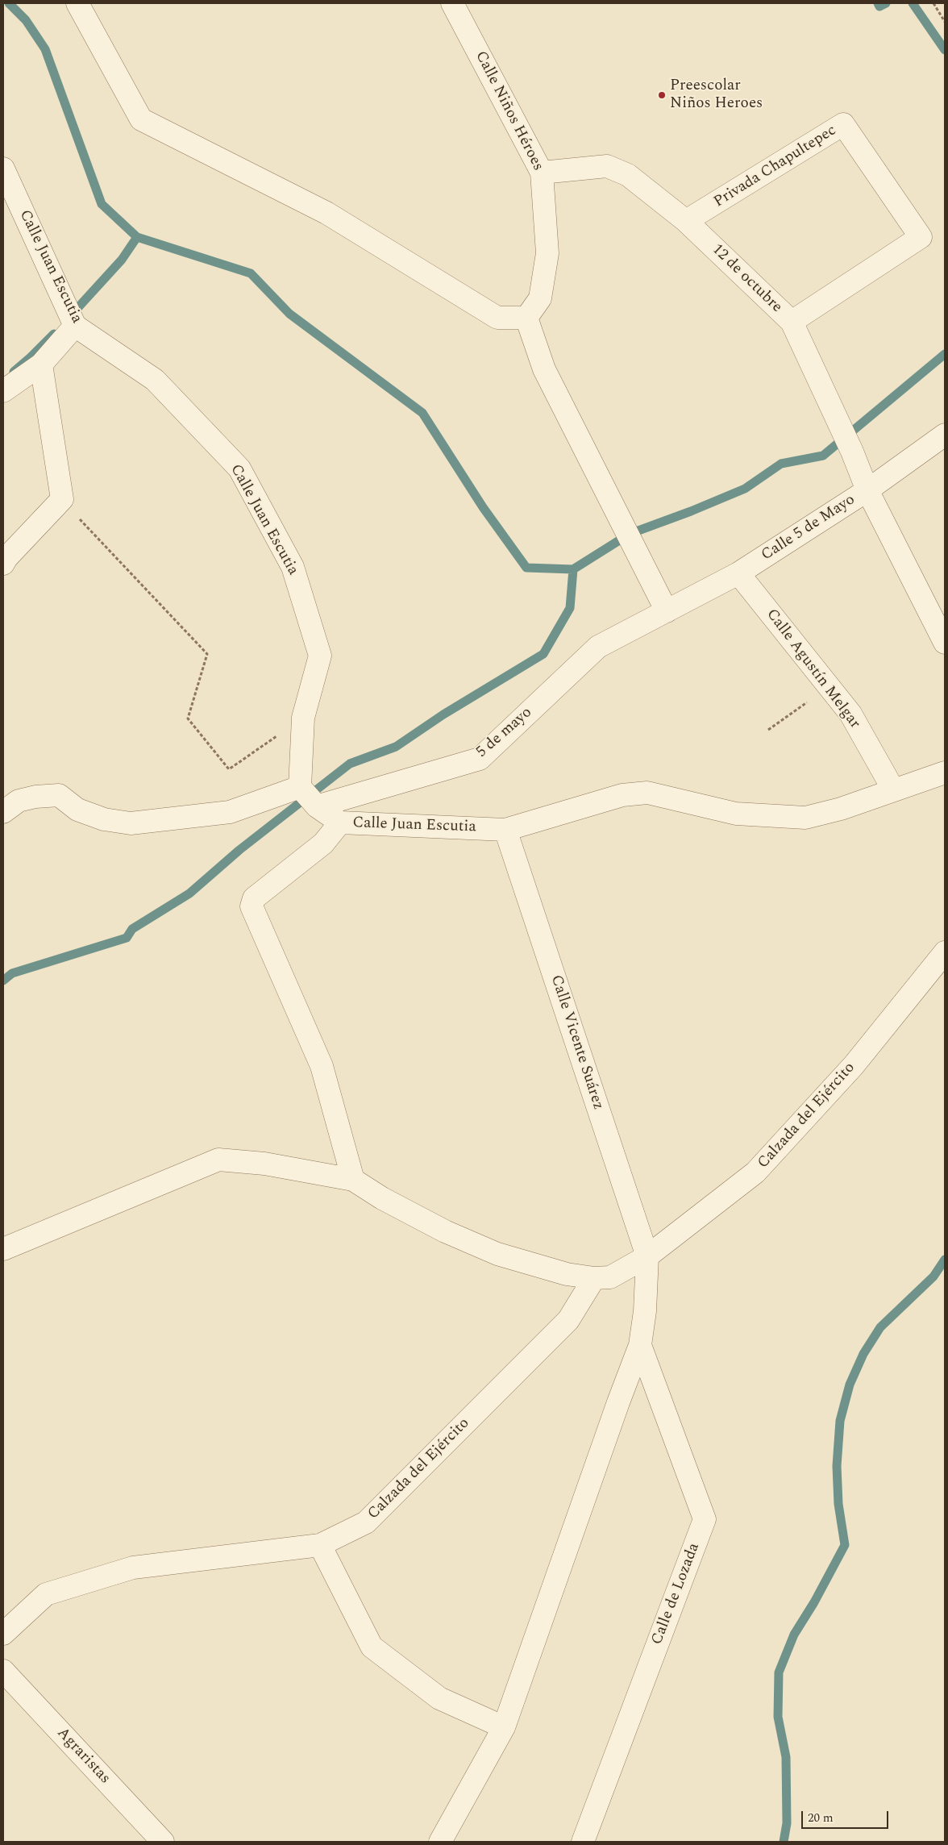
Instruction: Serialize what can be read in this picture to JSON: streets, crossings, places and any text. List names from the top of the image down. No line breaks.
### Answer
{"streets":{"street":["Calle Niños Héroes","Privada Chapultepec","Calle Juan Escutia","12 de octubre","Calle 5 de Mayo","Calle Agustín Melgar","5 de mayo","Calle Vicente Suárez","Calzada del Ejército","Calle de Lozada","Agraristas"]},"crossings":[["Calle Niños Héroes","12 de octubre"],["Privada Chapultepec","12 de octubre"],["Calle Juan Escutia","Calle Agustín Melgar"],["Calle Juan Escutia","5 de mayo"],["Calle Juan Escutia","Calle Vicente Suárez"],["12 de octubre","Calle 5 de Mayo"],["Calle 5 de Mayo","Calle Agustín Melgar"],["Calle 5 de Mayo","5 de mayo"],["Calle Vicente Suárez","Calzada del Ejército"]],"places":["Preescolar Niños Heroes"],"scale_bar":"20 m"}
